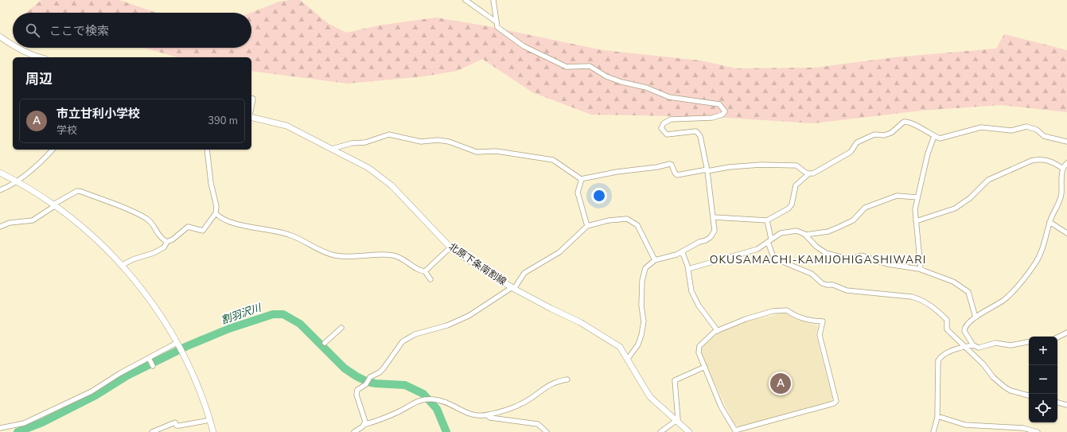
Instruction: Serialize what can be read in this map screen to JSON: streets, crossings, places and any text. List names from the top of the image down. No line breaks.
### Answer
{"streets":{"main road":["北原下条南割線"]},"districts":["OKUSAMACHI-KAMIJOHIGASHIWARI"],"water":["割羽沢川"],"page":{"search":"ここで検索","heading":"周辺","list":[{"mark":"A","name":"市立甘利小学校","note":"学校","value":"390 m"}],"map_buttons":["+","−"],"pins":"A"}}
